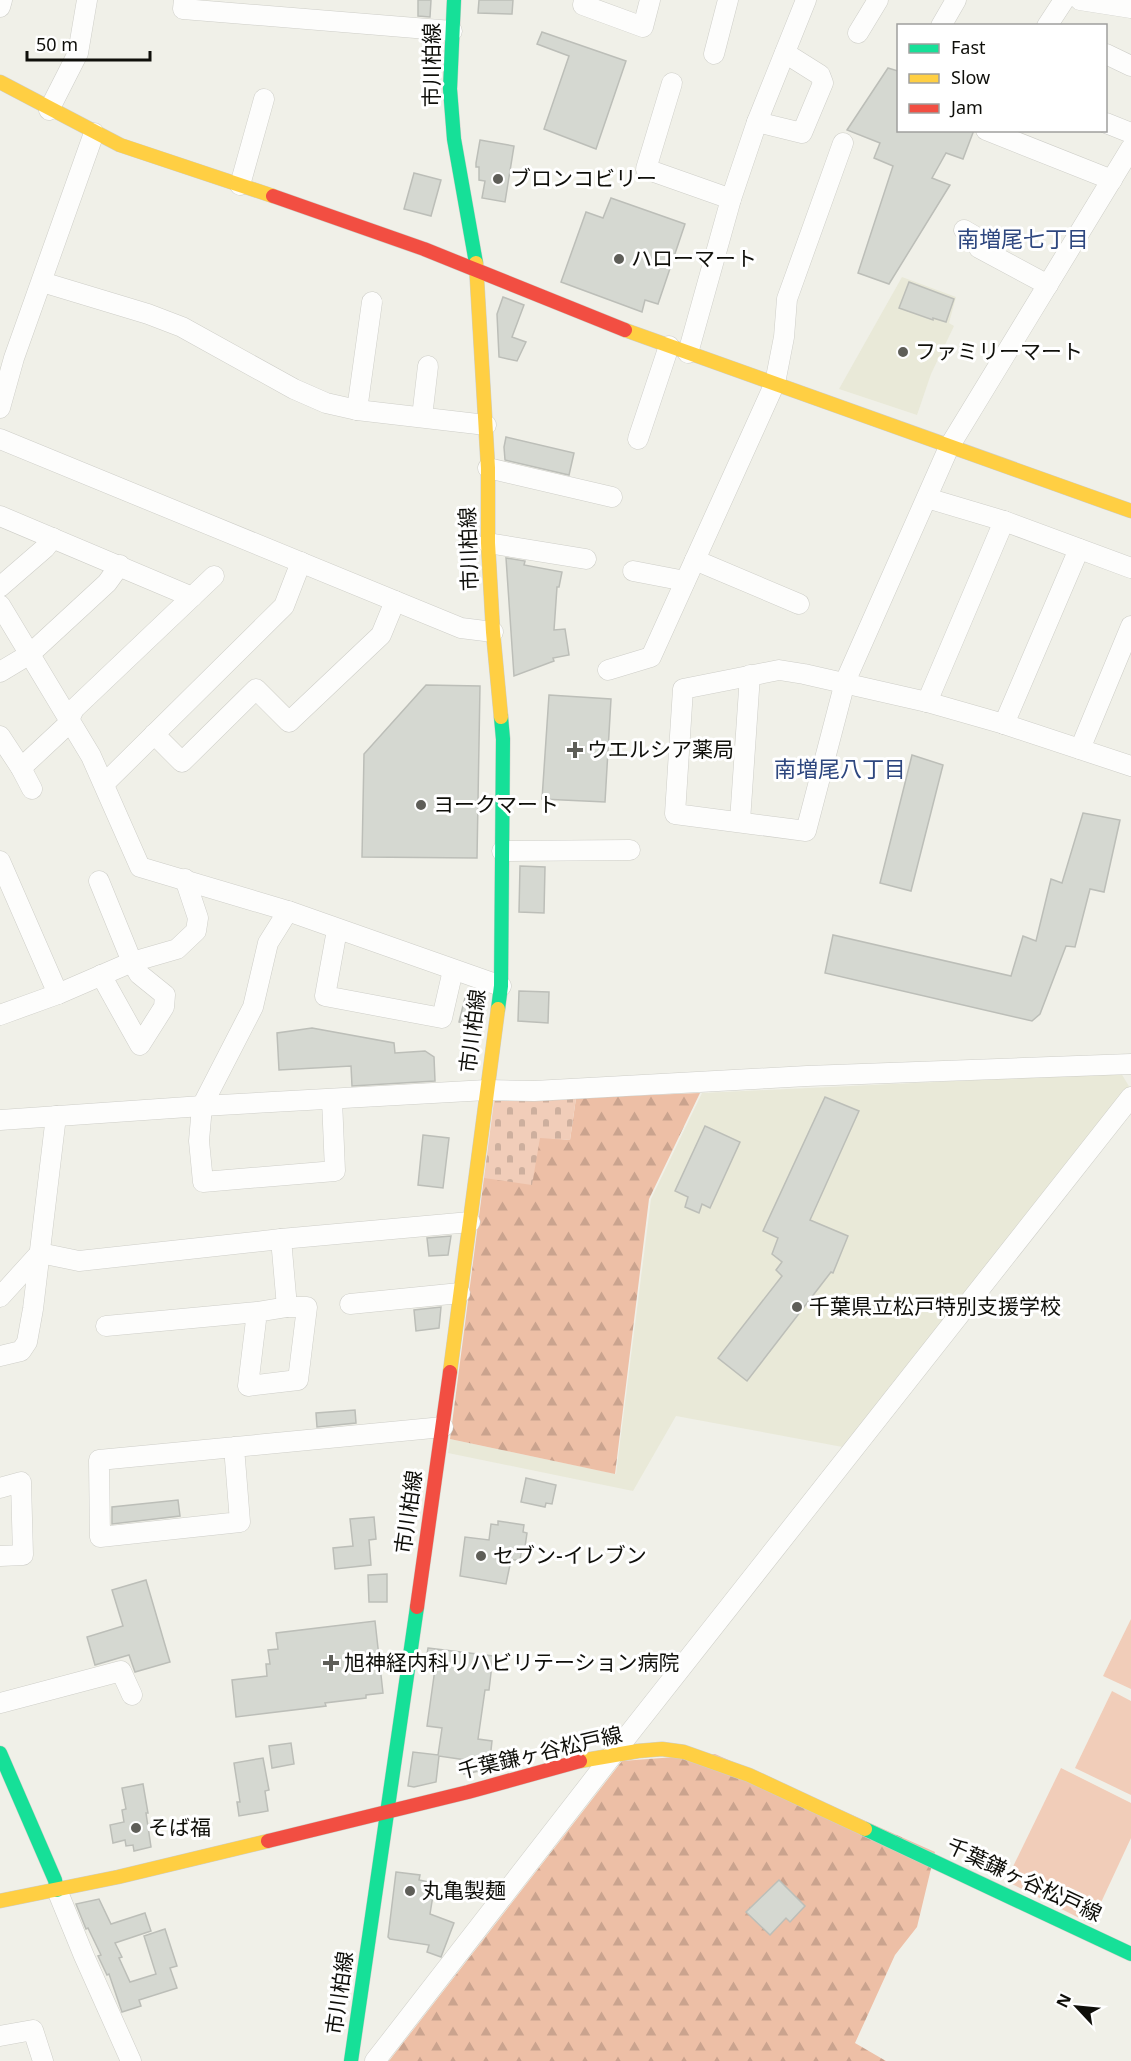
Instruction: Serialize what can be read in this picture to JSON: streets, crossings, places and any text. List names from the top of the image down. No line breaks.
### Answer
{"streets":{"main road":["市川柏線","千葉鎌ヶ谷松戸線"]},"crossings":[["市川柏線","千葉鎌ヶ谷松戸線"]],"districts":["南増尾七丁目","南増尾八丁目"],"places":{"other":["ブロンコビリー","ハローマート","ファミリーマート","ヨークマート","千葉県立松戸特別支援学校","セブン-イレブン","そば福","丸亀製麺"],"health":["ウエルシア薬局","旭神経内科リハビリテーション病院"]},"legend":["Fast","Slow","Jam"],"scale_bar":"50 m","north":"top left"}
